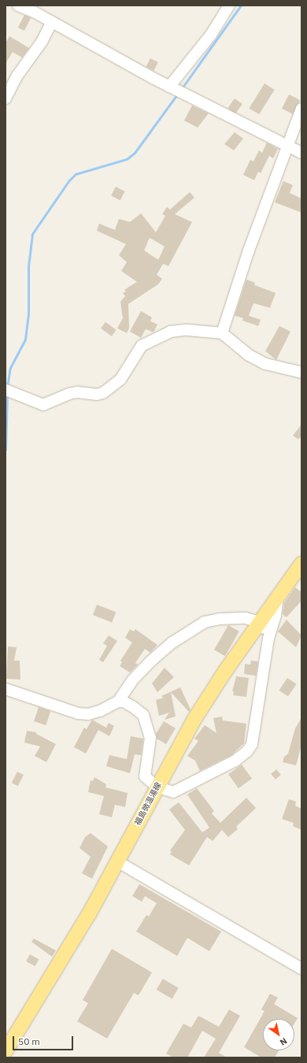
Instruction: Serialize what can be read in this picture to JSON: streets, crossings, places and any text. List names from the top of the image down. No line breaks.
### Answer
{"streets":{"main road":["福島微温湯線"]},"scale_bar":"50 m","north":"bottom right"}
